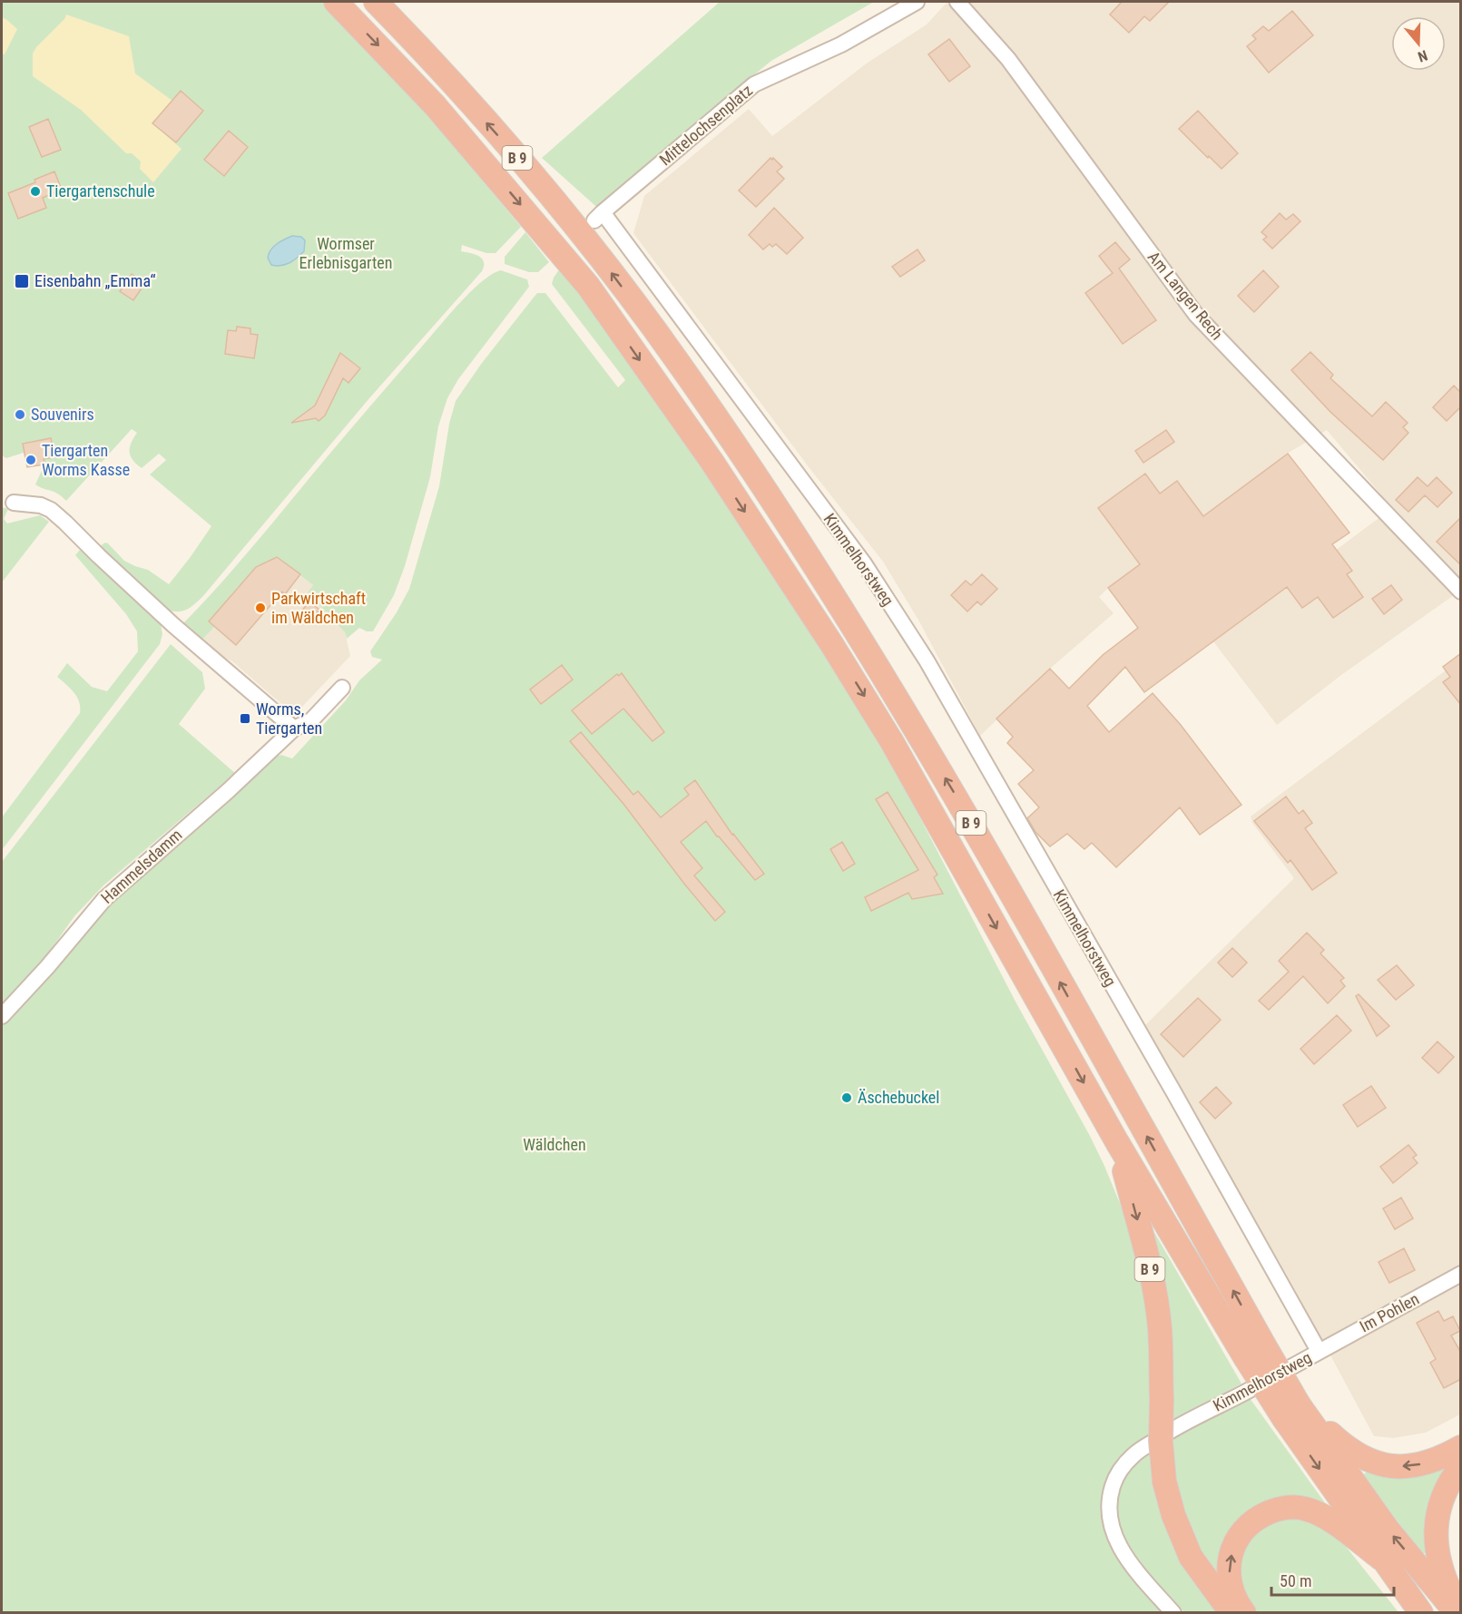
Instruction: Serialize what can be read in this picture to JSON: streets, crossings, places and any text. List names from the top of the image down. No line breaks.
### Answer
{"streets":{"highway":["B 9"],"street":["Mittelochsenplatz","Am Langen Rech","Kimmelhorstweg","Hammelsdamm","Im Pohlen"]},"crossings":[["Mittelochsenplatz","Kimmelhorstweg"],["Kimmelhorstweg","Im Pohlen"]],"parks":["Wormser Erlebnisgarten","Wäldchen"],"places":{"other":["Tiergartenschule","Souvenirs","Tiergarten Worms Kasse","Parkwirtschaft im Wäldchen","Äschebuckel"],"transit":["Eisenbahn „Emma“","Worms, Tiergarten"]},"scale_bar":"50 m","north":"bottom"}
